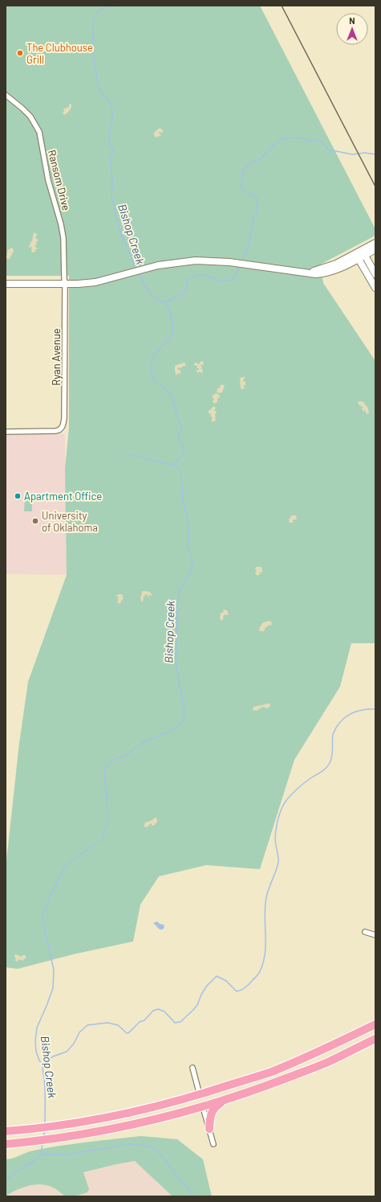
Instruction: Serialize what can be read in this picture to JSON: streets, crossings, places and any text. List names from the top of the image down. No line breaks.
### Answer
{"streets":{"street":["Ransom Drive","Ryan Avenue"]},"crossings":[["Ransom Drive","Ryan Avenue"]],"water":["Bishop Creek"],"places":["The Clubhouse Grill","Apartment Office","University of Oklahoma"],"north":"top"}
